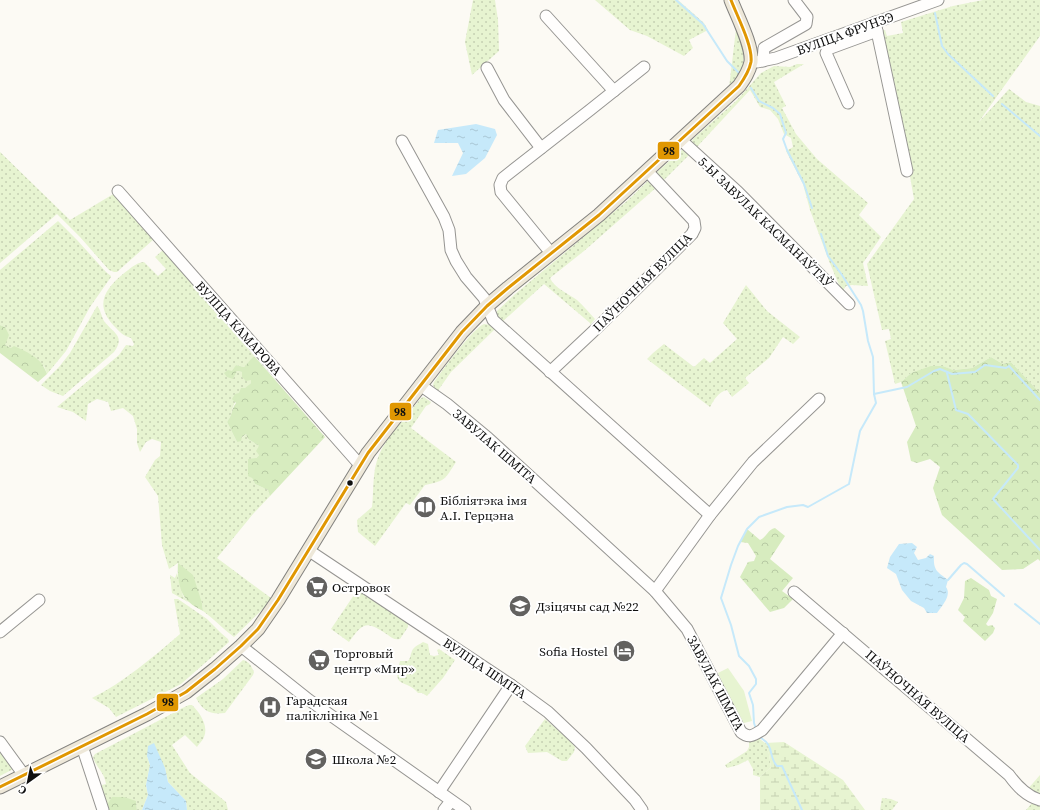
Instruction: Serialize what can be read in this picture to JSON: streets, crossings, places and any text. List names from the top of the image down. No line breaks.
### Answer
{"streets":{"street":["ВУЛІЦА ФРУНЗЭ","5-Ы ЗАВУЛАК КАСМАНАЎТАЎ","ПАЎНОЧНАЯ ВУЛІЦА","ВУЛІЦА КАМАРОВА","ЗАВУЛАК ШМІТА","ВУЛІЦА ШМІТА"]},"crossings":[["ПАЎНОЧНАЯ ВУЛІЦА","ЗАВУЛАК ШМІТА"]],"places":{"library":["Бібліятэка імя А.І. Герцэна"],"supermarket":["Островок","Торговый центр «Мир»"],"school or university":["Дзіцячы сад №22","Школа №2"],"hotel":["Sofia Hostel"],"hospital":["Гарадская паліклініка №1"]},"lines":["transit line 98"],"north":"bottom left"}
